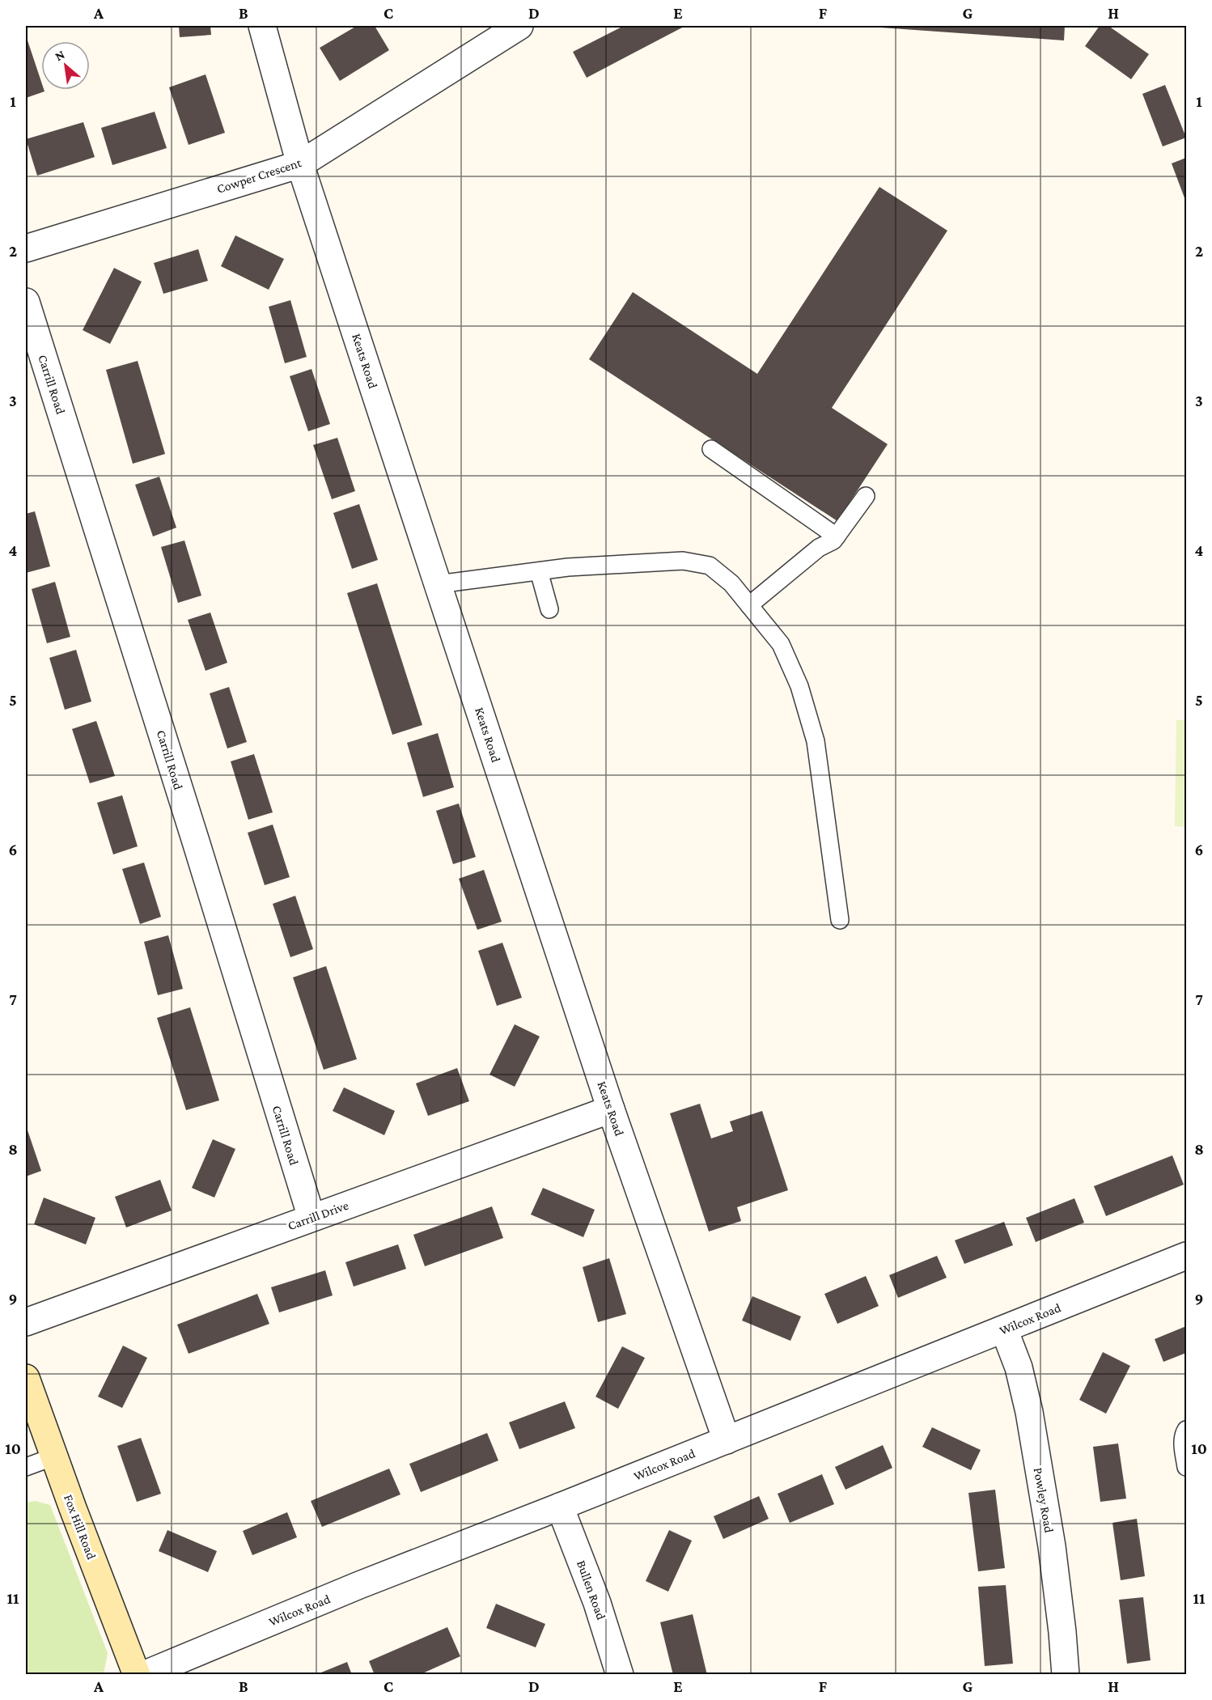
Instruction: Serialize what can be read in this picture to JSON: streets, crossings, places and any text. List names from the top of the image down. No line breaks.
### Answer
{"streets":{"street":["Cowper Crescent","Keats Road","Carrill Road","Carrill Drive","Wilcox Road","Powley Road","Fox Hill Road","Bullen Road"]},"crossings":[["Cowper Crescent","Keats Road"],["Keats Road","Carrill Drive"],["Keats Road","Wilcox Road"],["Carrill Road","Carrill Drive"],["Wilcox Road","Powley Road"],["Wilcox Road","Bullen Road"]],"north":"top left","grid":{"columns":["A","B","C","D","E","F","G","H"],"rows":["1","2","3","4","5","6","7","8","9","10","11"]}}
